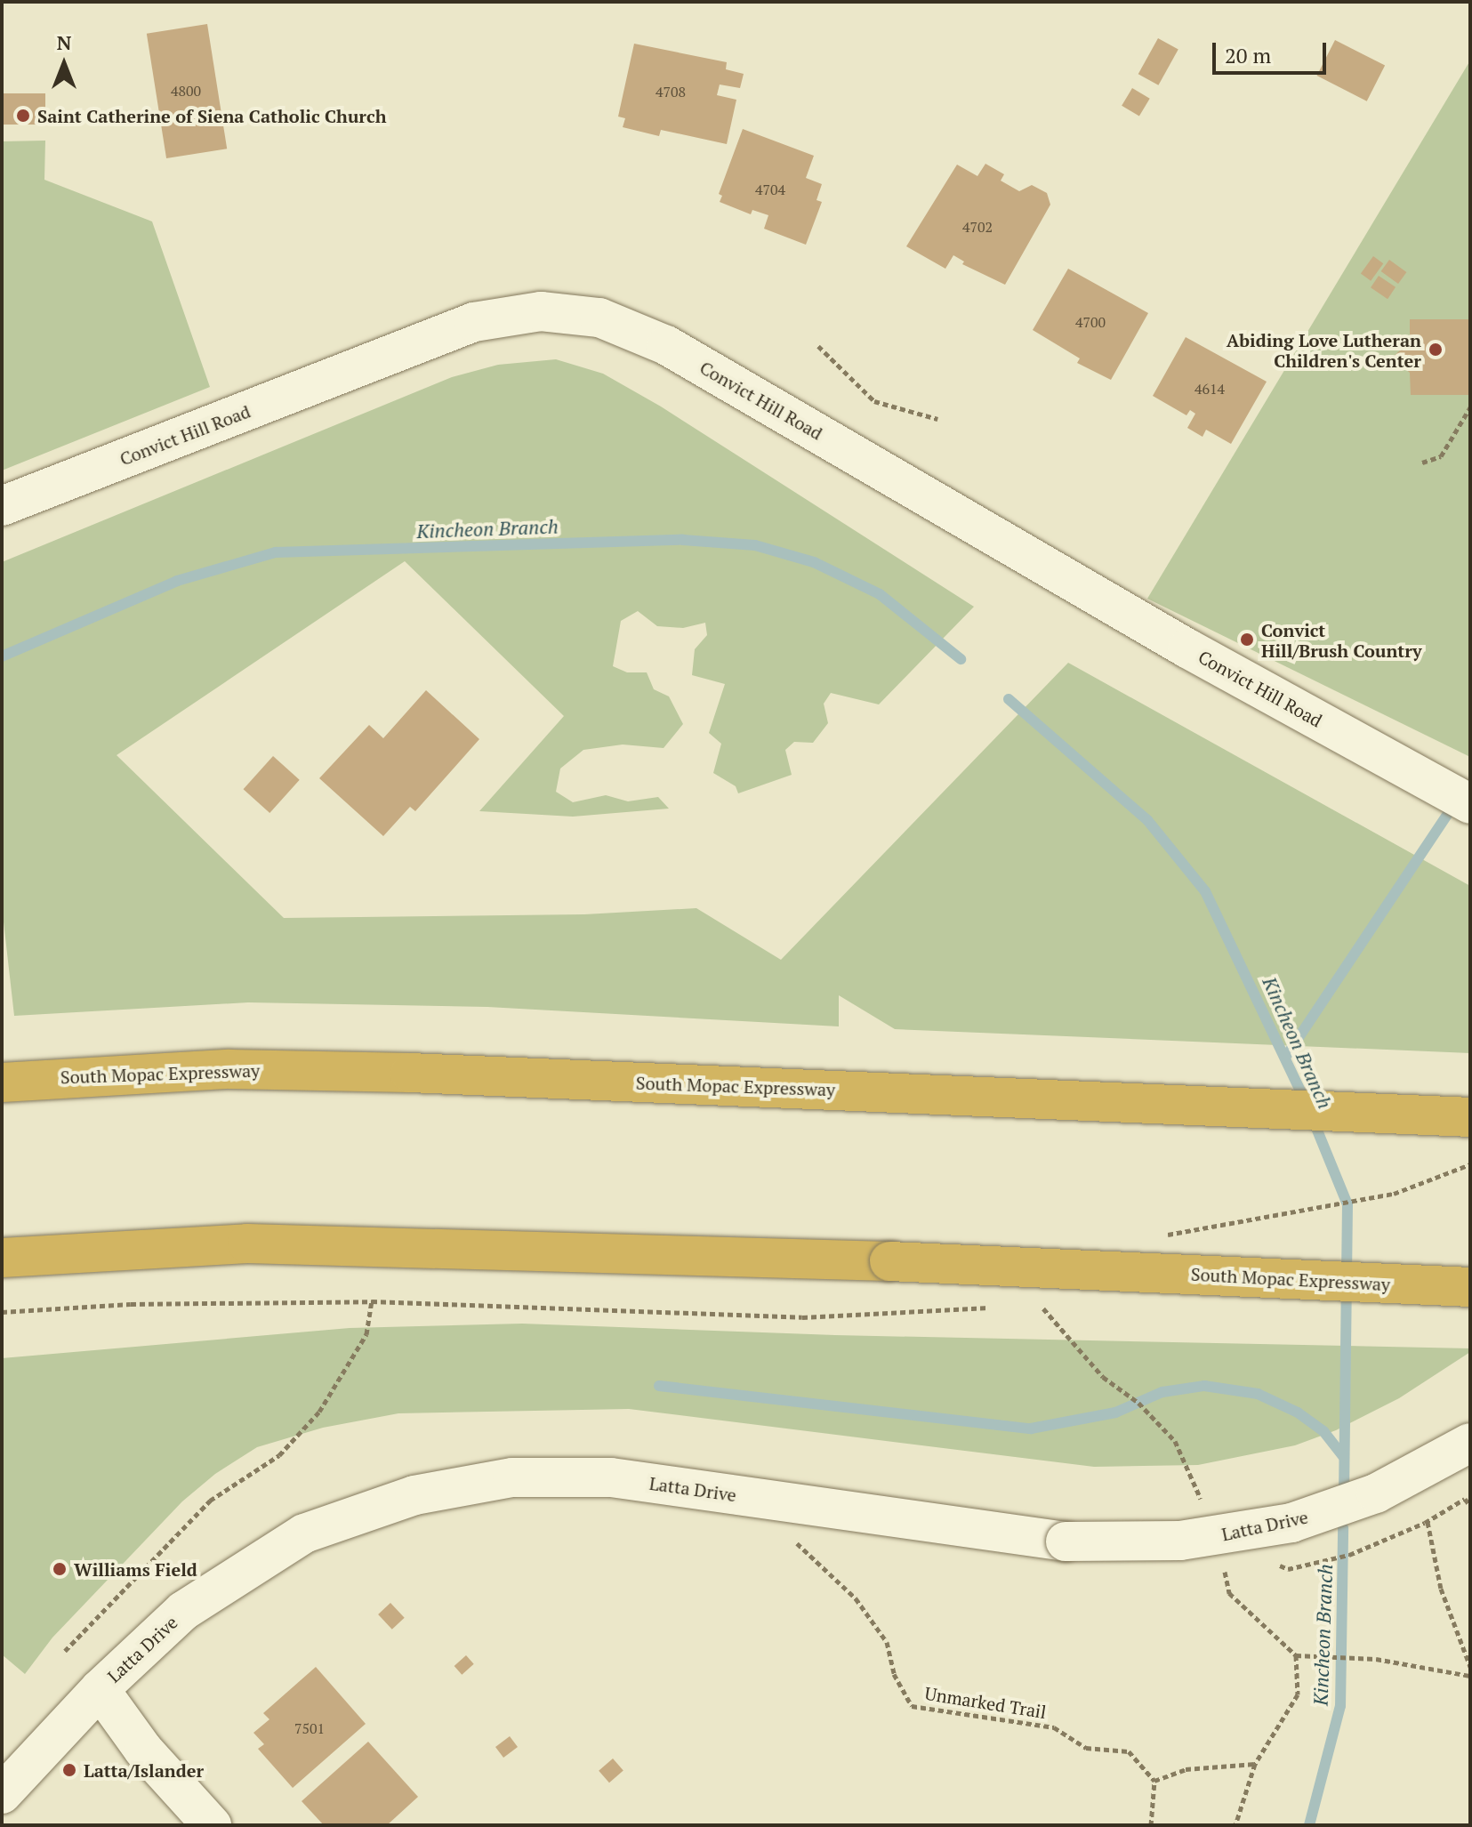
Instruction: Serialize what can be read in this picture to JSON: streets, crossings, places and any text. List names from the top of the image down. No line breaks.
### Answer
{"streets":{"highway":["South Mopac Expressway"],"street":["Convict Hill Road","Latta Drive"],"path":["Unmarked Trail"]},"water":["Kincheon Branch"],"places":["Saint Catherine of Siena Catholic Church","Abiding Love Lutheran Children's Center","Convict Hill/Brush Country","Williams Field","Latta/Islander"],"house_numbers":["4800","4708","4704","4702","4700","4614","7501"],"scale_bar":"20 m","north":"top"}
